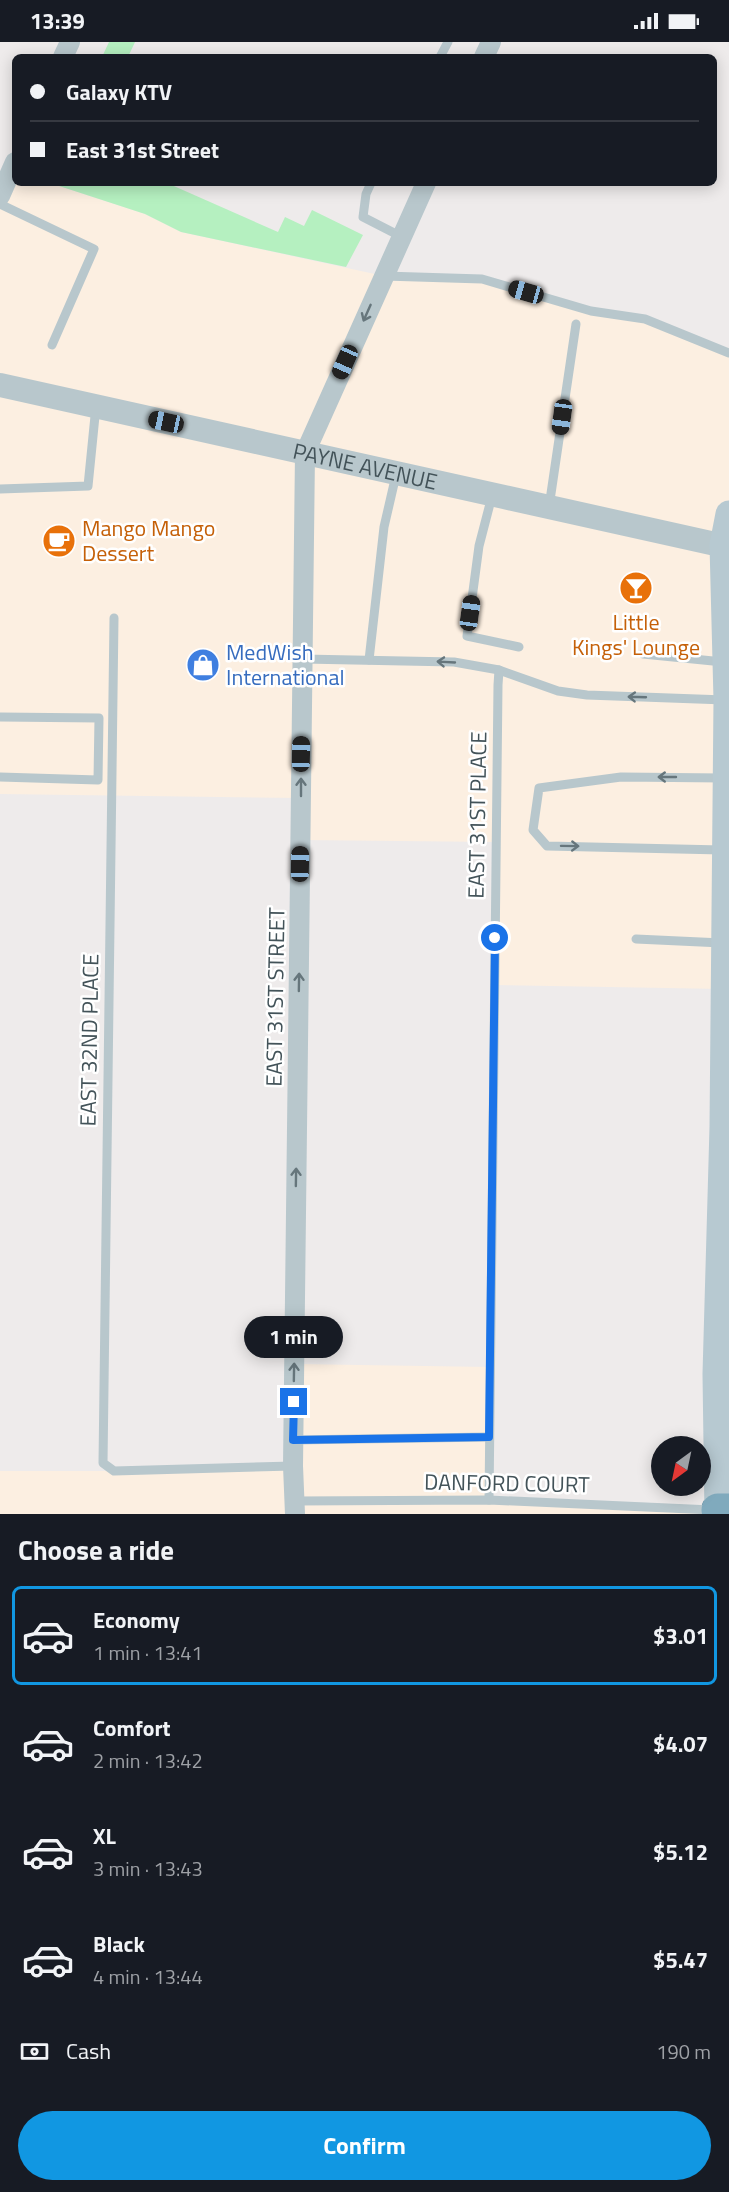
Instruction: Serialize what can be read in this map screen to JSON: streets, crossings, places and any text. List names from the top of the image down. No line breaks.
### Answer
{"streets":{"street":["PAYNE AVENUE","EAST 31ST STREET"],"lane":["EAST 31ST PLACE","EAST 32ND PLACE","DANFORD COURT"]},"crossings":[["PAYNE AVENUE","EAST 31ST STREET"],["EAST 31ST PLACE","DANFORD COURT"],["EAST 31ST STREET","EAST 32ND PLACE"],["EAST 31ST STREET","DANFORD COURT"]],"places":{"cafe":["Mango Mango Dessert"],"bar":["Little Kings' Lounge"],"shop":["MedWish International"]},"north":"bottom left","page":{"status":"13:39","banner":["Galaxy KTV","East 31st Street"],"bubble":"1 min","heading":"Choose a ride","list":[{"name":"Economy","note":"1 min · 13:41","value":"$3.01"},{"name":"Comfort","note":"2 min · 13:42","value":"$4.07"},{"name":"XL","note":"3 min · 13:43","value":"$5.12"},{"name":"Black","note":"4 min · 13:44","value":"$5.47"}],"pay":["Cash","190 m"],"buttons":"Confirm"}}
